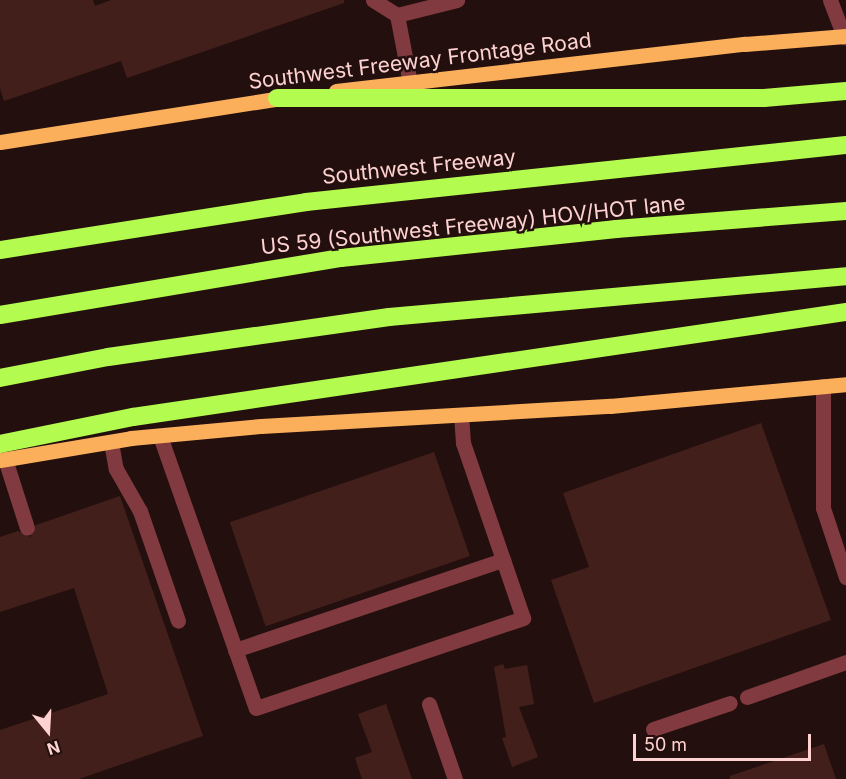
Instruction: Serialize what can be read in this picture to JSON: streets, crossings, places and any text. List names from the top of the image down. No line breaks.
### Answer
{"streets":{"highway":["Southwest Freeway","US 59 (Southwest Freeway) HOV/HOT lane"],"main road":["Southwest Freeway Frontage Road"]},"scale_bar":"50 m","north":"bottom"}
